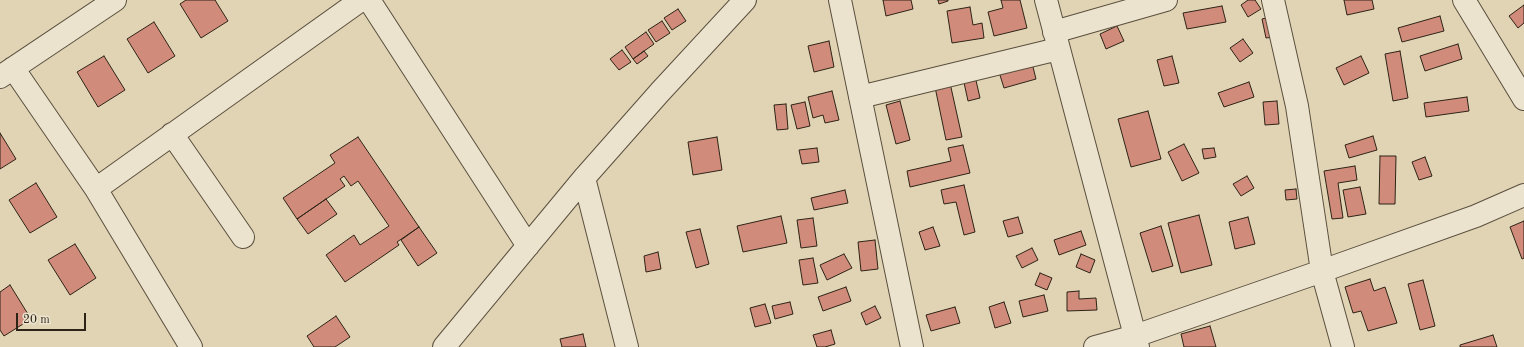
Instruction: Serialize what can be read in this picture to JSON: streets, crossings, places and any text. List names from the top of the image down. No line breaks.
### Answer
{"scale_bar":"20 m"}
